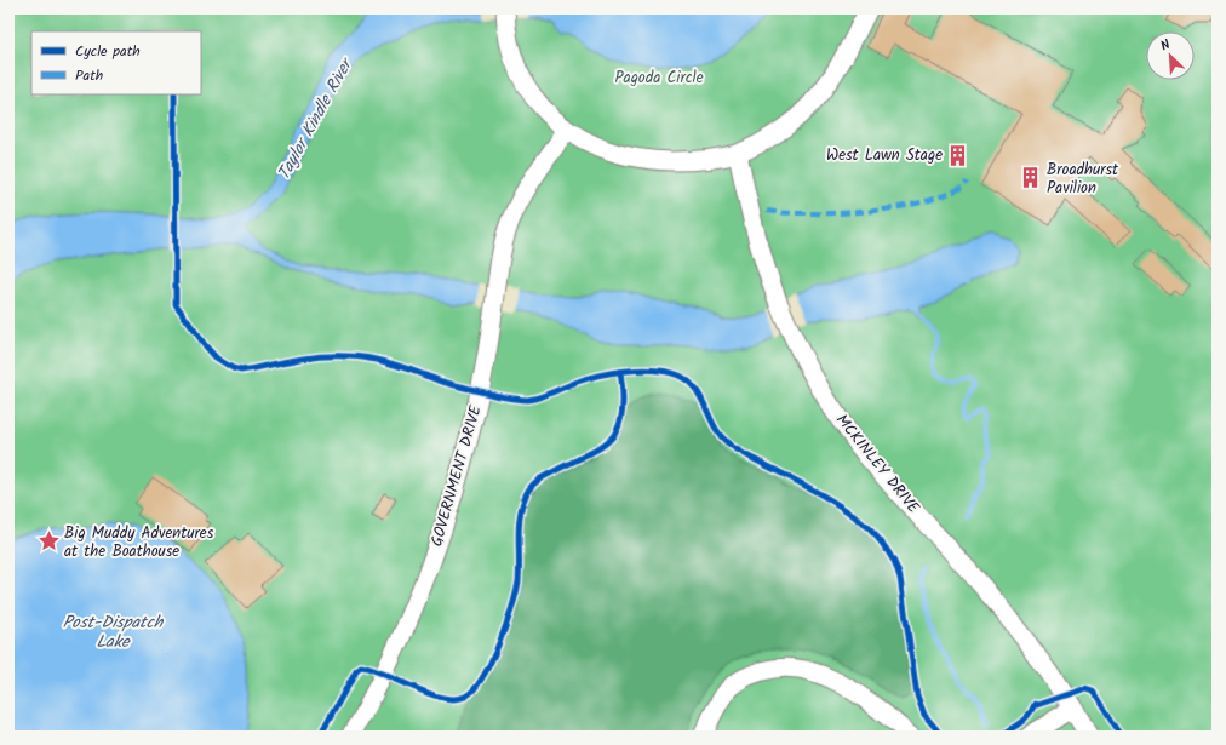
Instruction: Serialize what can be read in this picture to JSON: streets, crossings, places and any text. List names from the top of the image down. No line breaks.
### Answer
{"streets":{"street":["MCKINLEY DRIVE","GOVERNMENT DRIVE"]},"water":["Taylor Kindle River","Post-Dispatch Lake"],"parks":["Pagoda Circle"],"places":{"building":["West Lawn Stage","Broadhurst Pavilion"],"place":["Big Muddy Adventures at the Boathouse"]},"legend":["Cycle path","Path"],"north":"top left"}
